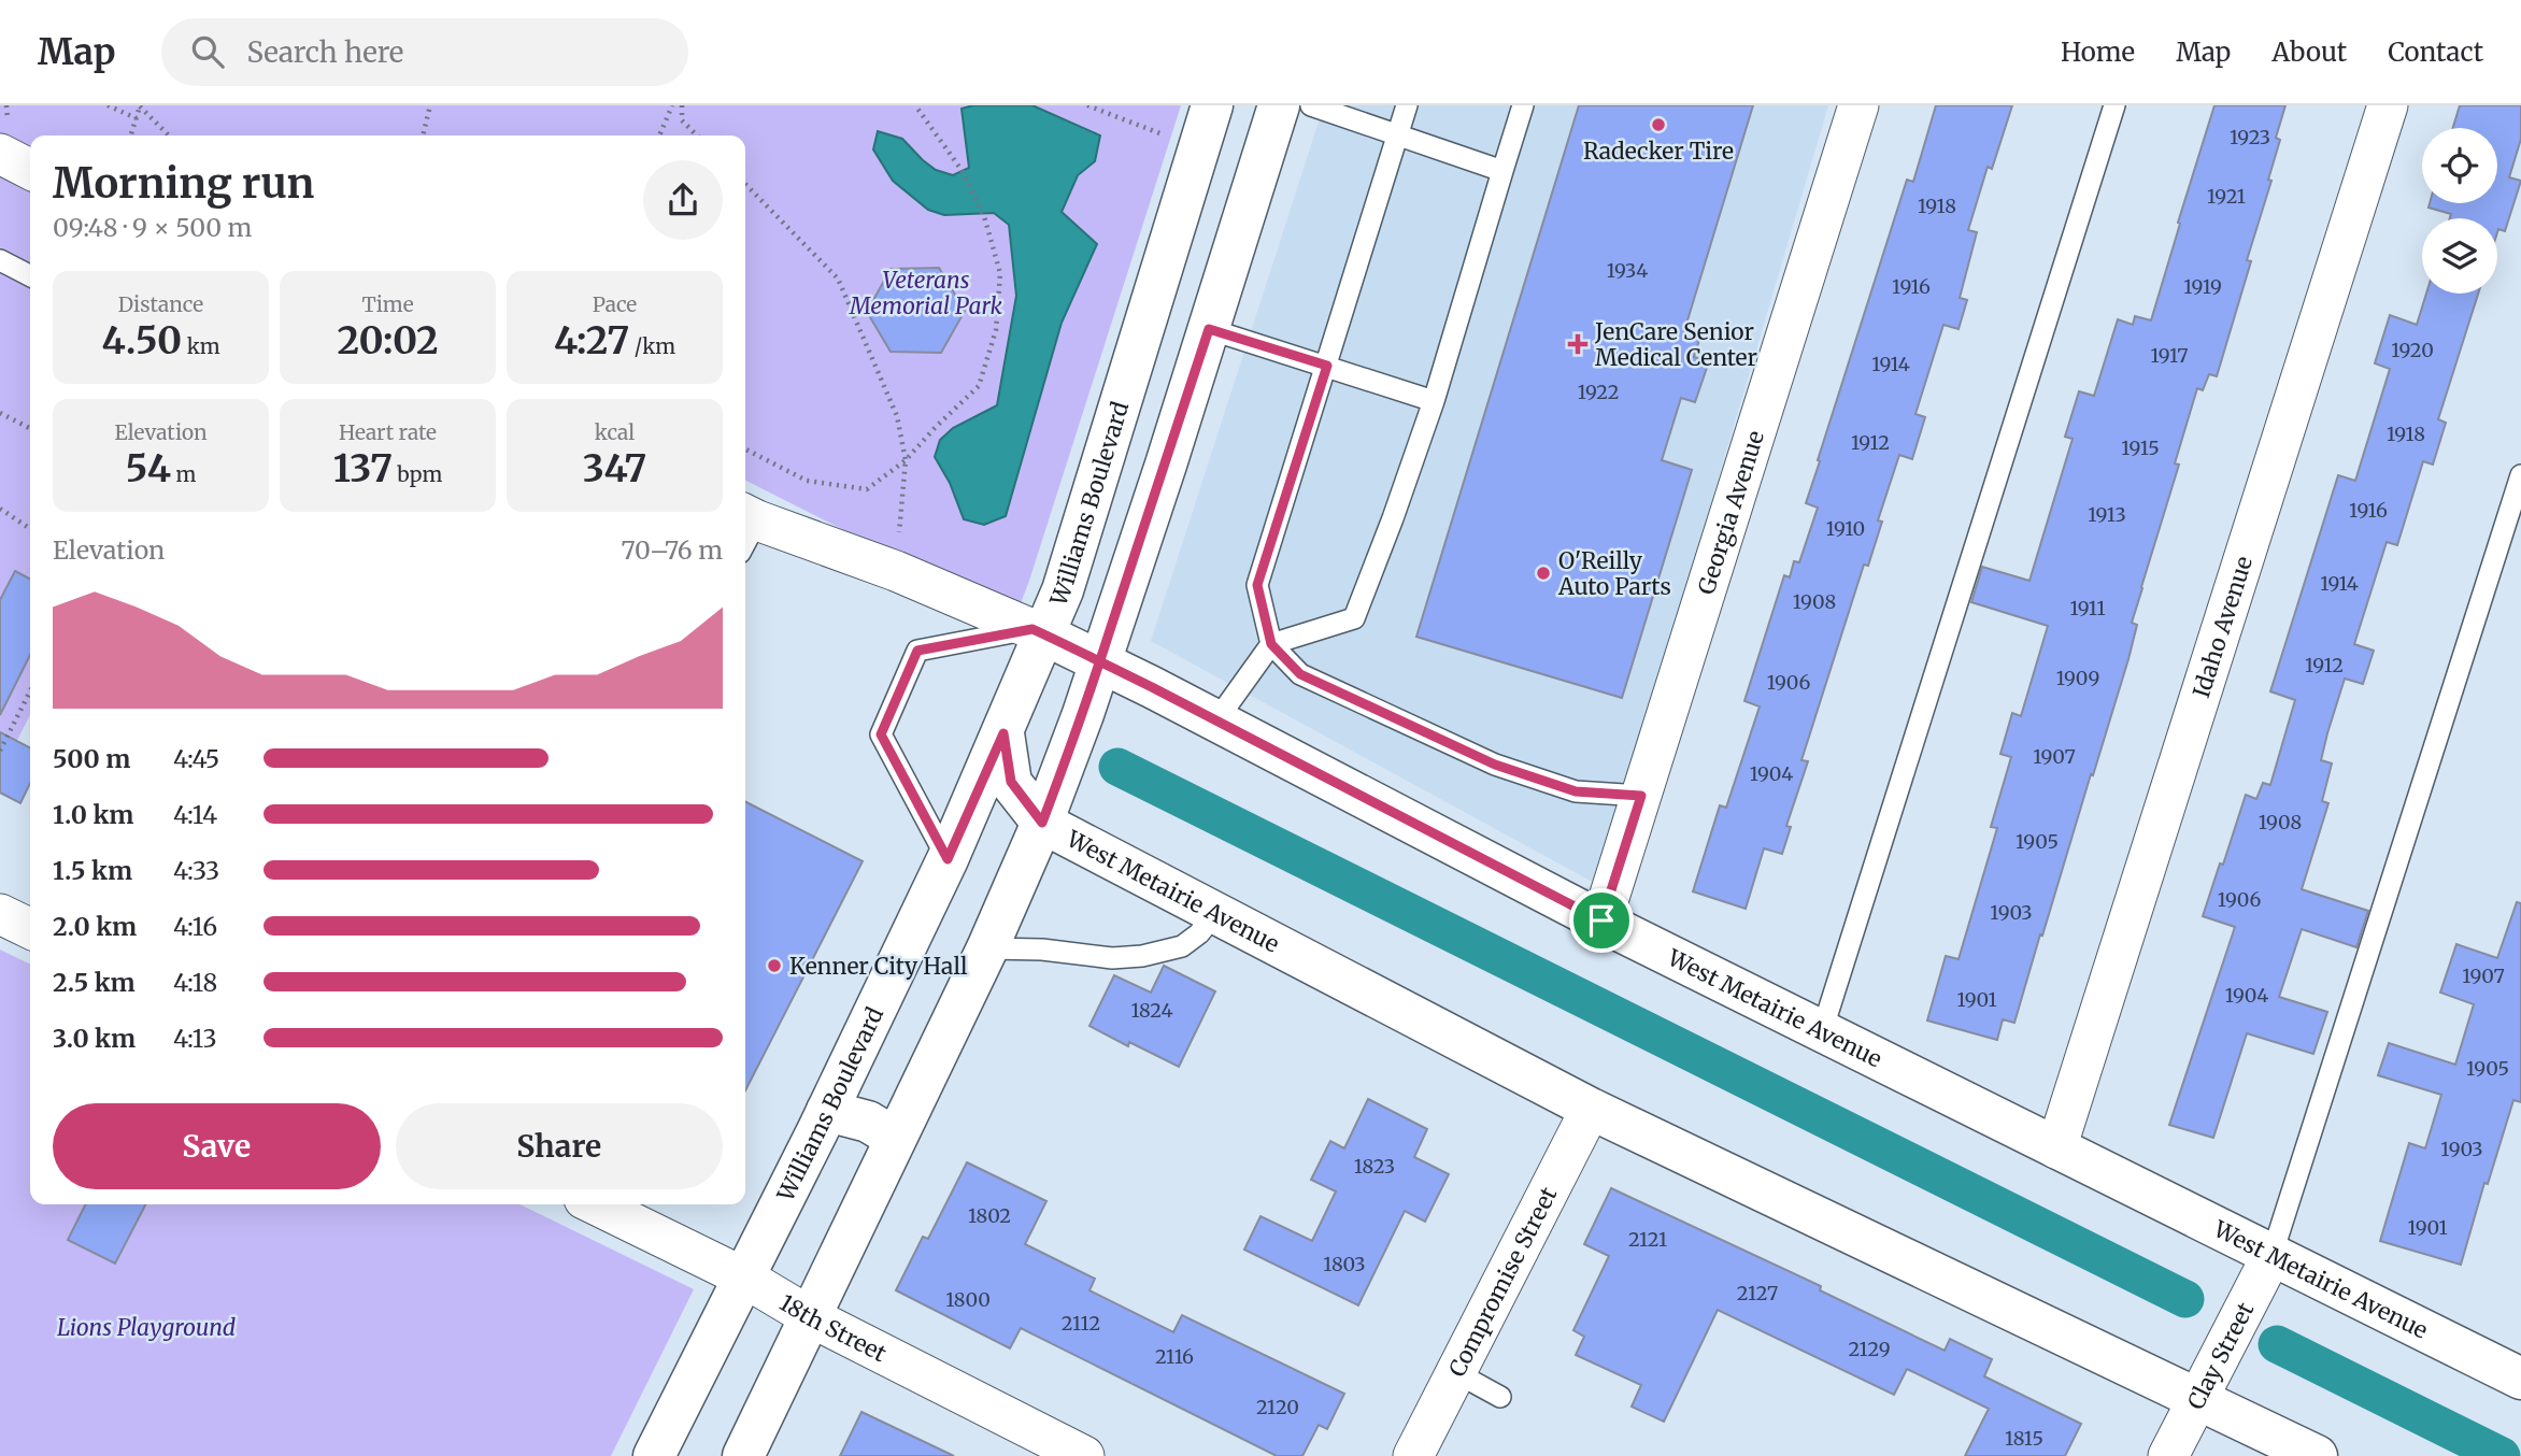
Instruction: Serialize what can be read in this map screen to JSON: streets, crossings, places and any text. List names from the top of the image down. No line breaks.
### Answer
{"streets":{"main road":["Williams Boulevard","West Metairie Avenue"],"street":["Georgia Avenue","Idaho Avenue","Compromise Street","18th Street","Clay Street"]},"crossings":[["Williams Boulevard","West Metairie Avenue"],["Williams Boulevard","18th Street"],["Georgia Avenue","West Metairie Avenue"],["Idaho Avenue","West Metairie Avenue"],["West Metairie Avenue","Compromise Street"],["West Metairie Avenue","Clay Street"]],"parks":["Veterans Memorial Park","Lions Playground"],"places":{"other":["Radecker Tire","O'Reilly Auto Parts","Kenner City Hall"],"health":["JenCare Senior Medical Center"]},"house_numbers":["1923","1921","1918","1934","1916","1919","1920","1917","1914","1922","1918","1912","1915","1916","1913","1910","1914","1908","1911","1912","1909","1906","1907","1904","1908","1905","1906","1903","1907","1904","1901","1824","1905","1903","1823","1802","1901","2121","1803","2127","1800","2112","2129","2116","2120","1815"],"page":{"header":"Map","search":"Search here","nav":["Home","Map","About","Contact"],"heading":["Morning run","09:48 · 9 × 500 m"],"stats":[["Distance","4.50 km"],["Time","20:02"],["Pace","4:27 /km"],["Elevation","54 m"],["Heart rate","137 bpm"],["kcal","347"]],"chart":["Elevation","70–76 m"],"list":[{"name":"500 m","note":"4:45"},{"name":"1.0 km","note":"4:14"},{"name":"1.5 km","note":"4:33"},{"name":"2.0 km","note":"4:16"},{"name":"2.5 km","note":"4:18"},{"name":"3.0 km","note":"4:13"}],"buttons":["Save","Share"]}}
